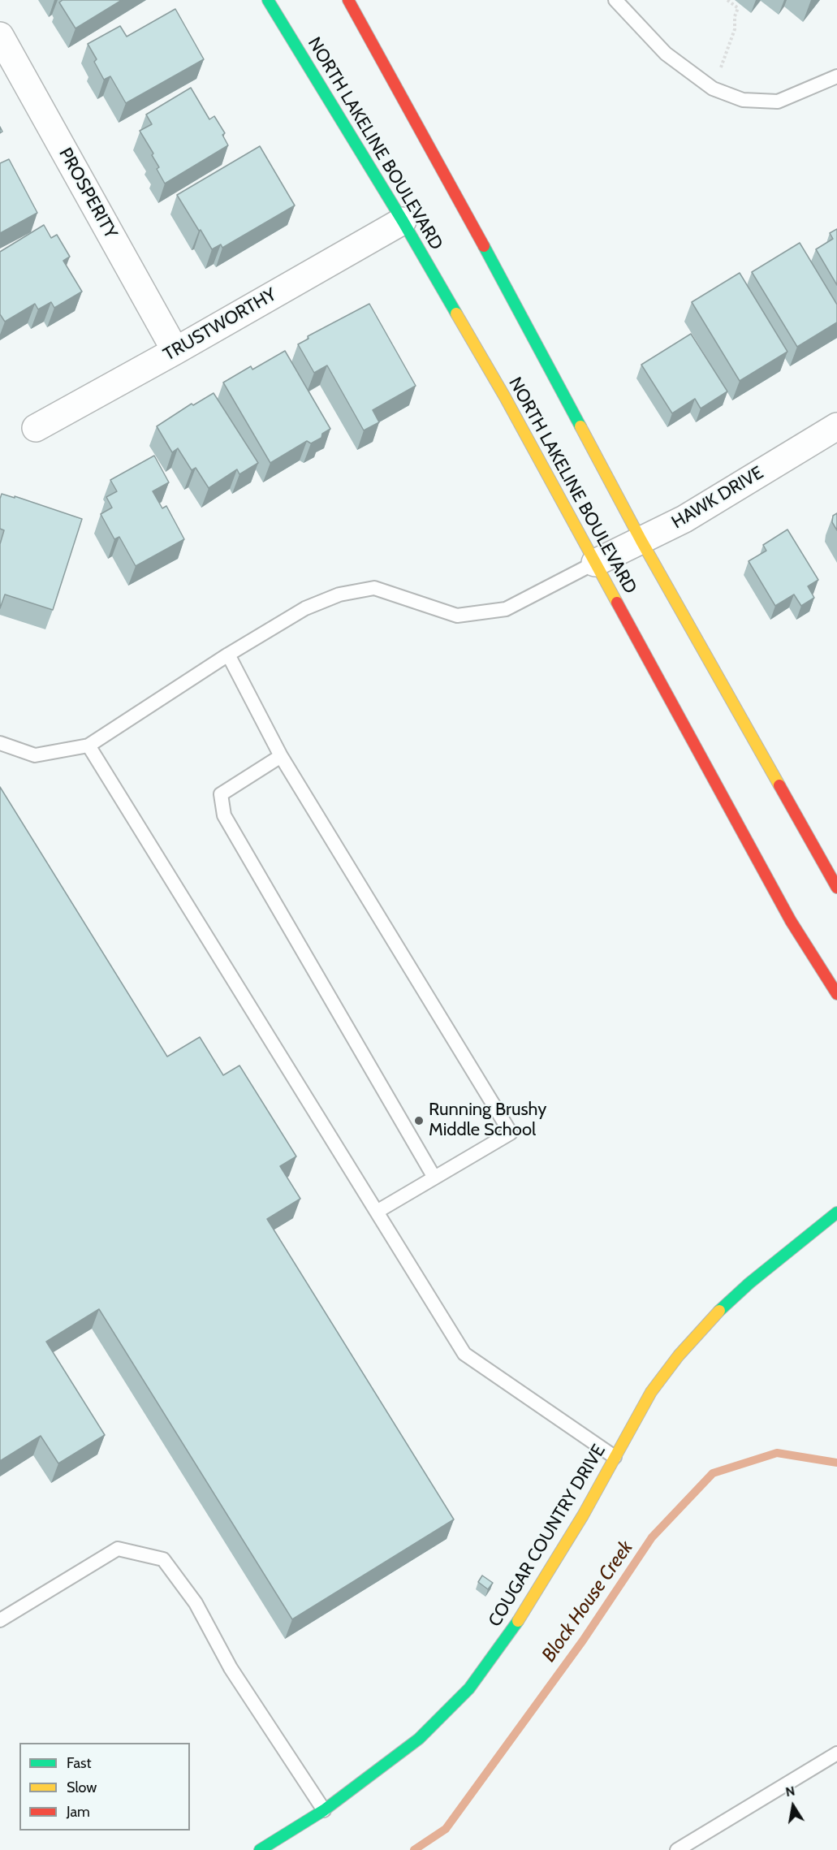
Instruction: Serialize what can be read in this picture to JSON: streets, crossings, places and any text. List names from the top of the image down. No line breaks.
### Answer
{"streets":{"main road":["NORTH LAKELINE BOULEVARD","COUGAR COUNTRY DRIVE"],"street":["PROSPERITY","TRUSTWORTHY","HAWK DRIVE"]},"crossings":[["NORTH LAKELINE BOULEVARD","TRUSTWORTHY"],["NORTH LAKELINE BOULEVARD","HAWK DRIVE"],["PROSPERITY","TRUSTWORTHY"]],"water":["Block House Creek"],"places":["Running Brushy Middle School"],"legend":["Fast","Slow","Jam"],"north":"top"}
